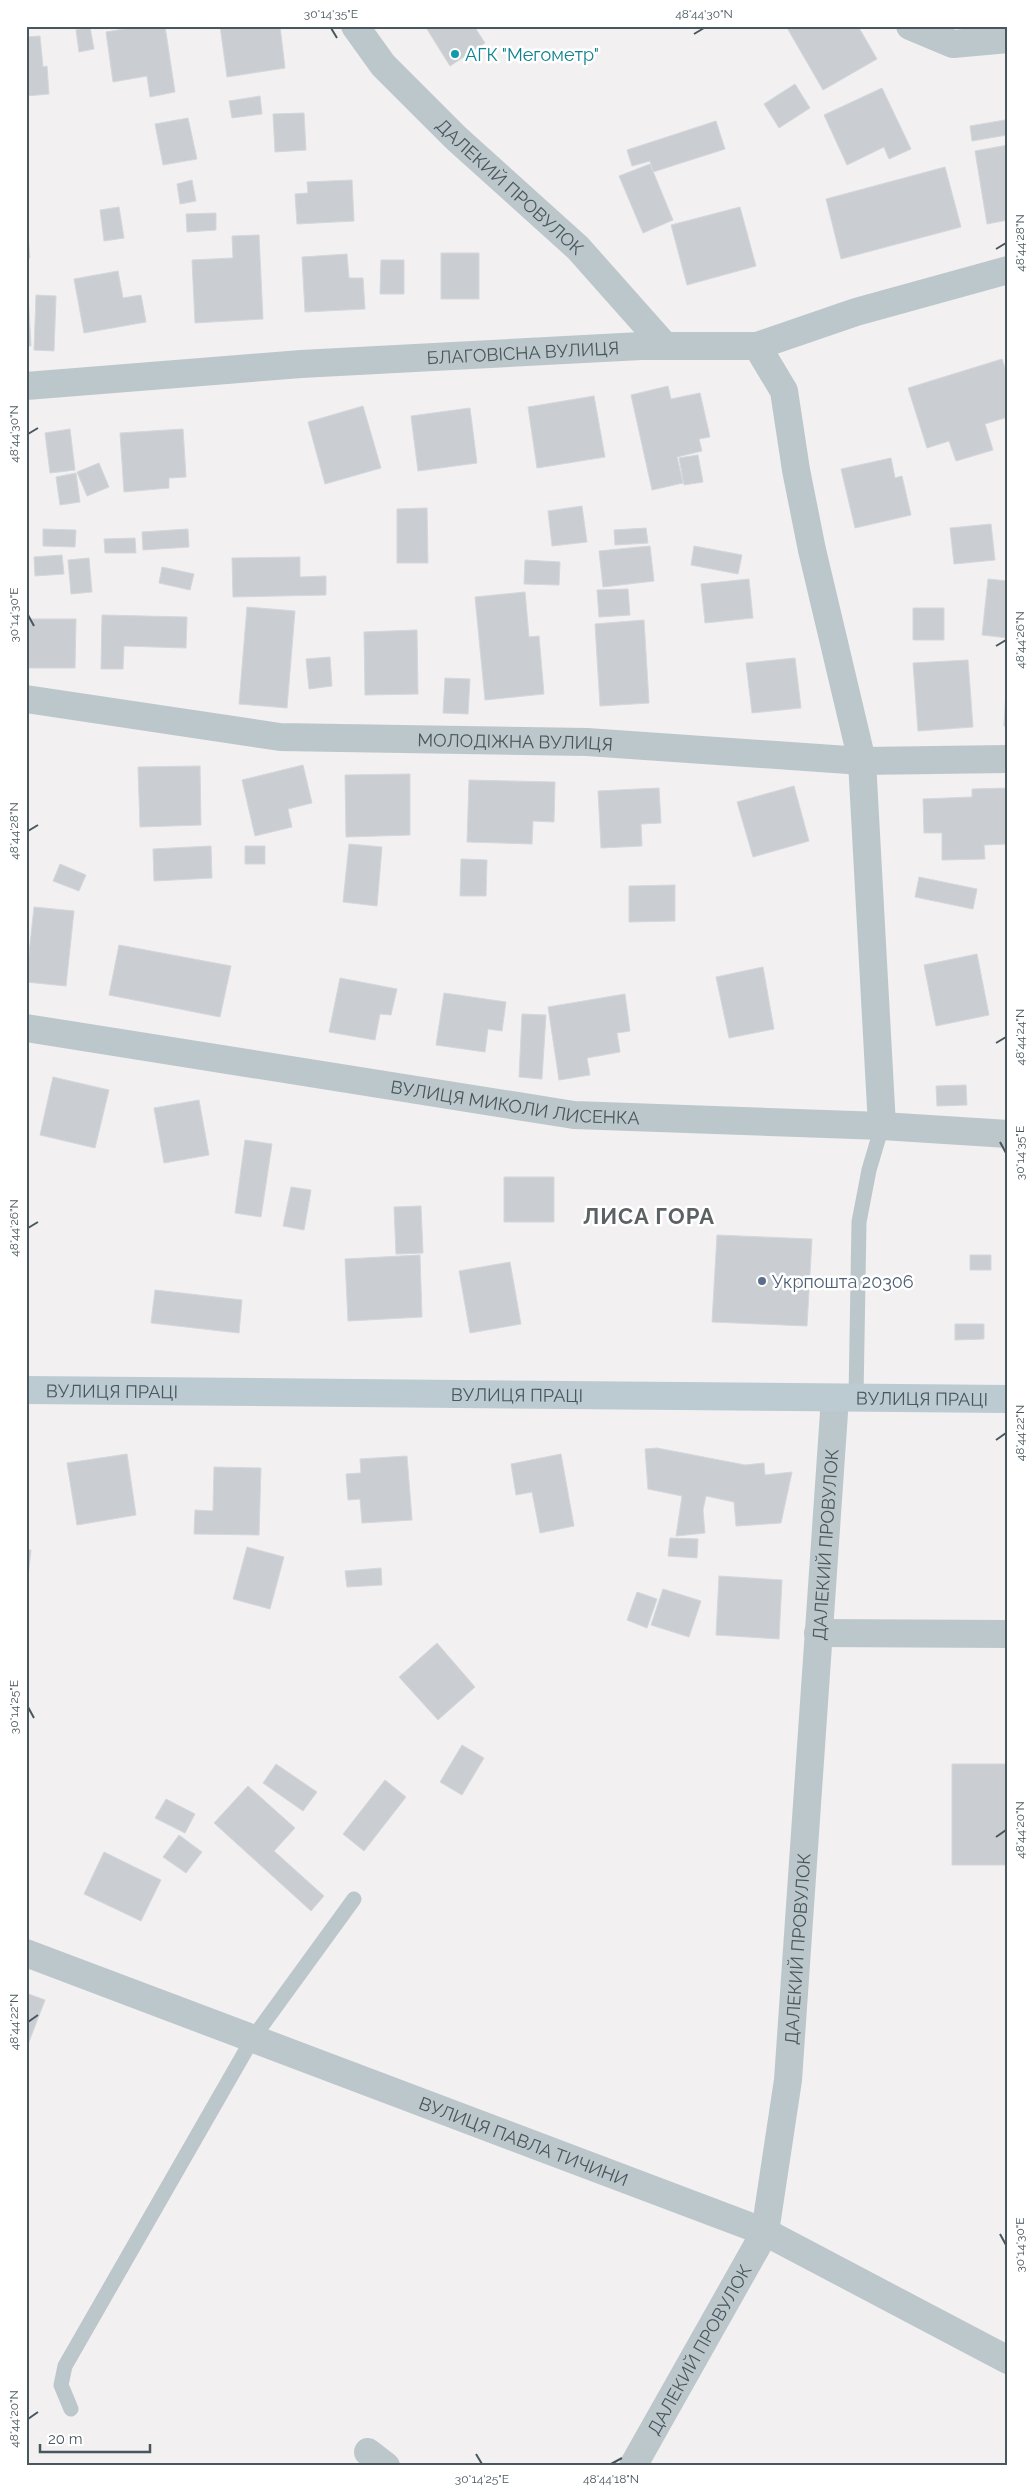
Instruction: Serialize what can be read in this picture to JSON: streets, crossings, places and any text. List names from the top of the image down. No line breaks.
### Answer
{"streets":{"main road":["ВУЛИЦЯ ПРАЦІ"],"street":["ДАЛЕКИЙ ПРОВУЛОК","БЛАГОВІСНА ВУЛИЦЯ","МОЛОДІЖНА ВУЛИЦЯ","ВУЛИЦЯ МИКОЛИ ЛИСЕНКА","ВУЛИЦЯ ПАВЛА ТИЧИНИ"]},"crossings":[["ДАЛЕКИЙ ПРОВУЛОК","БЛАГОВІСНА ВУЛИЦЯ"],["ДАЛЕКИЙ ПРОВУЛОК","ВУЛИЦЯ ПРАЦІ"],["ДАЛЕКИЙ ПРОВУЛОК","ВУЛИЦЯ ПАВЛА ТИЧИНИ"]],"districts":["ЛИСА ГОРА"],"places":["АГК \"Мегометр\"","Укрпошта 20306"],"scale_bar":"20 m","coordinates":["30°14'35\"E","48°44'30\"N","48°44'28\"N","30°14'30\"E","48°44'26\"N","48°44'24\"N","48°44'22\"N","30°14'25\"E","48°44'20\"N","48°44'18\"N"]}
